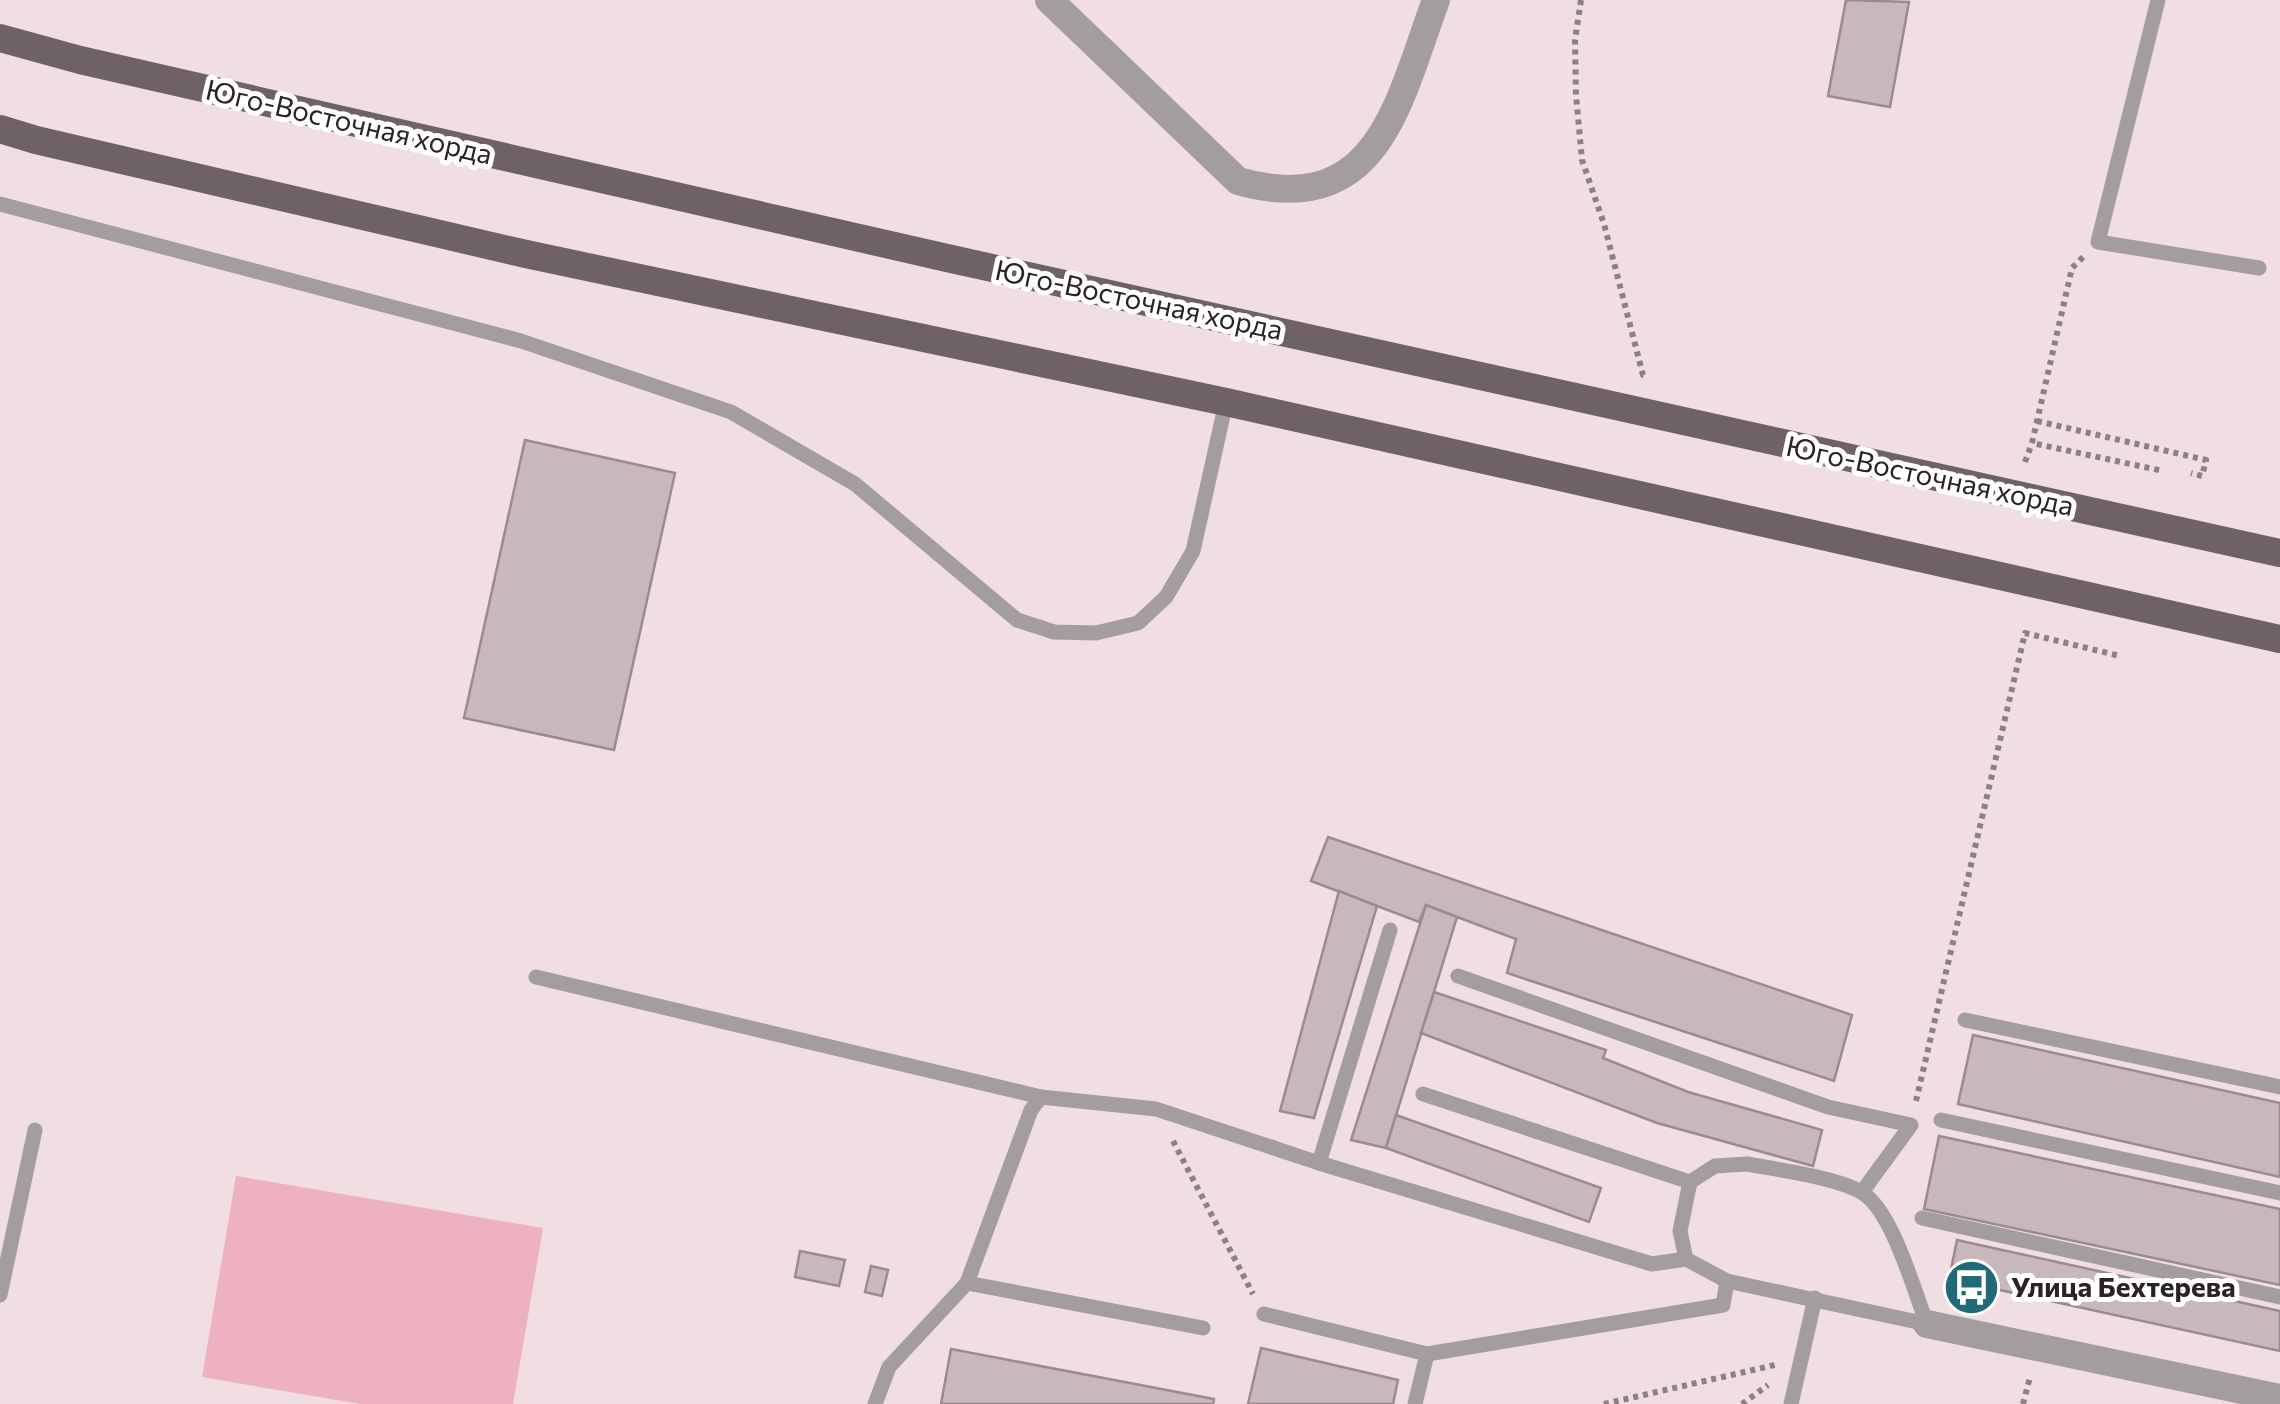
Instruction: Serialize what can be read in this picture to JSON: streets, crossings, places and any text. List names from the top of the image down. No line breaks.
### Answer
{"streets":{"main road":["Юго-Восточная хорда"]},"places":{"bus stop":["Улица Бехтерева"]}}
